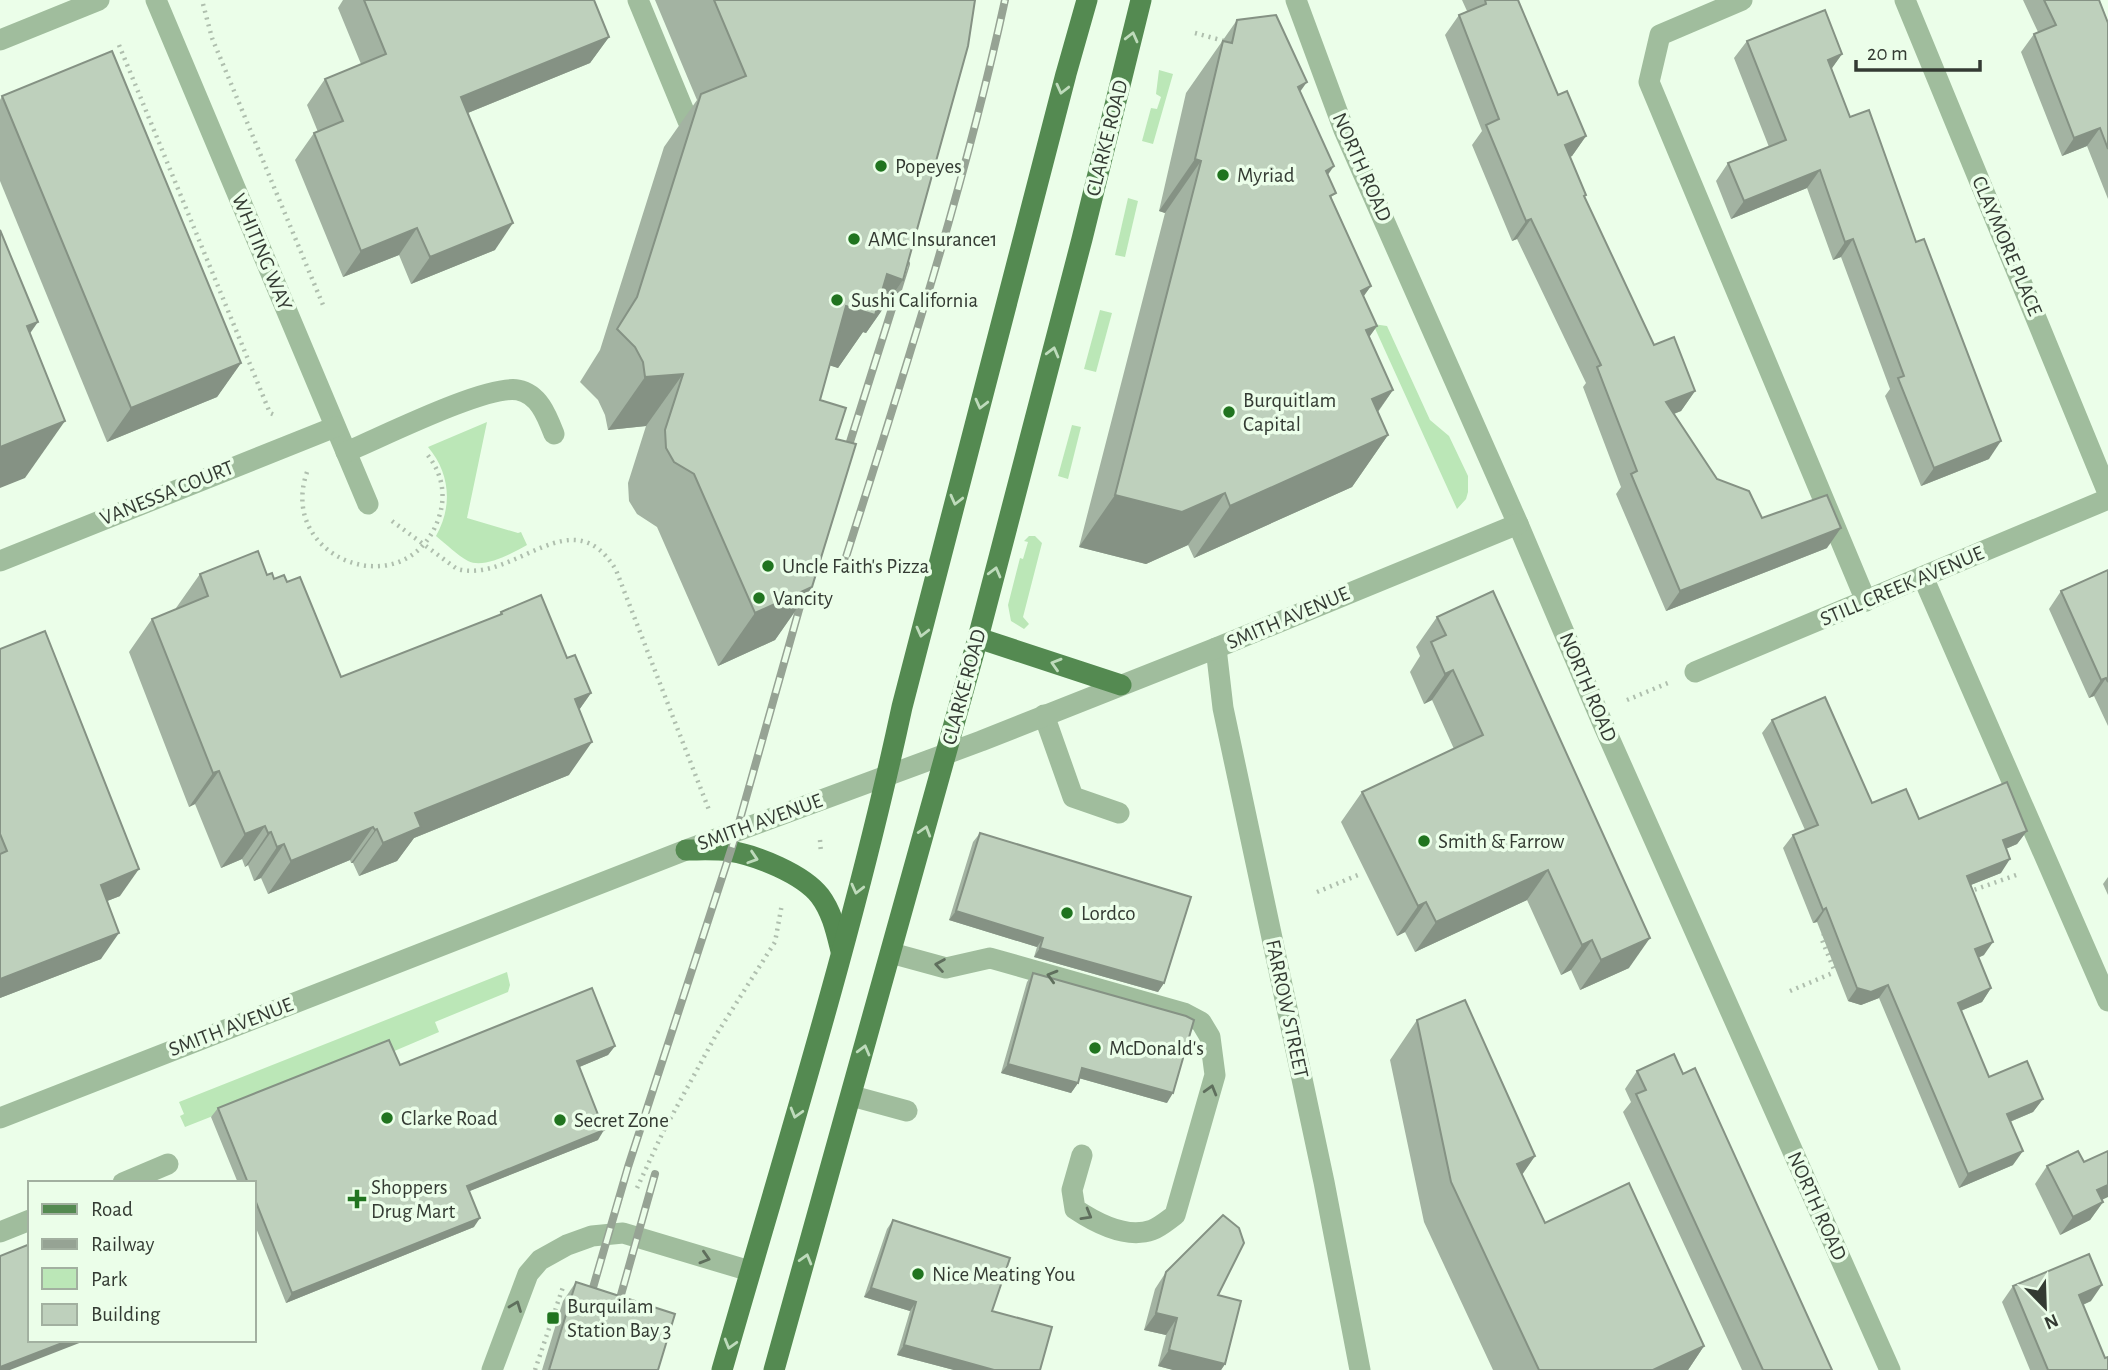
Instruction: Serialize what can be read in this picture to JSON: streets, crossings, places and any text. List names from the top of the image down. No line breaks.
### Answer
{"streets":{"main road":["CLARKE ROAD"],"street":["NORTH ROAD","CLAYMORE PLACE","WHITING WAY","VANESSA COURT","STILL CREEK AVENUE","SMITH AVENUE","FARROW STREET"]},"crossings":[["CLARKE ROAD","SMITH AVENUE"],["NORTH ROAD","SMITH AVENUE"],["WHITING WAY","VANESSA COURT"],["SMITH AVENUE","FARROW STREET"]],"places":{"other":["Popeyes","Myriad","AMC Insurance1","Sushi California","Burquitlam Capital","Uncle Faith's Pizza","Vancity","Smith & Farrow","Lordco","McDonald's","Clarke Road","Secret Zone","Nice Meating You"],"health":["Shoppers Drug Mart"],"transit":["Burquilam Station Bay 3"]},"legend":["Road","Railway","Park","Building"],"scale_bar":"20 m","north":"bottom right"}
